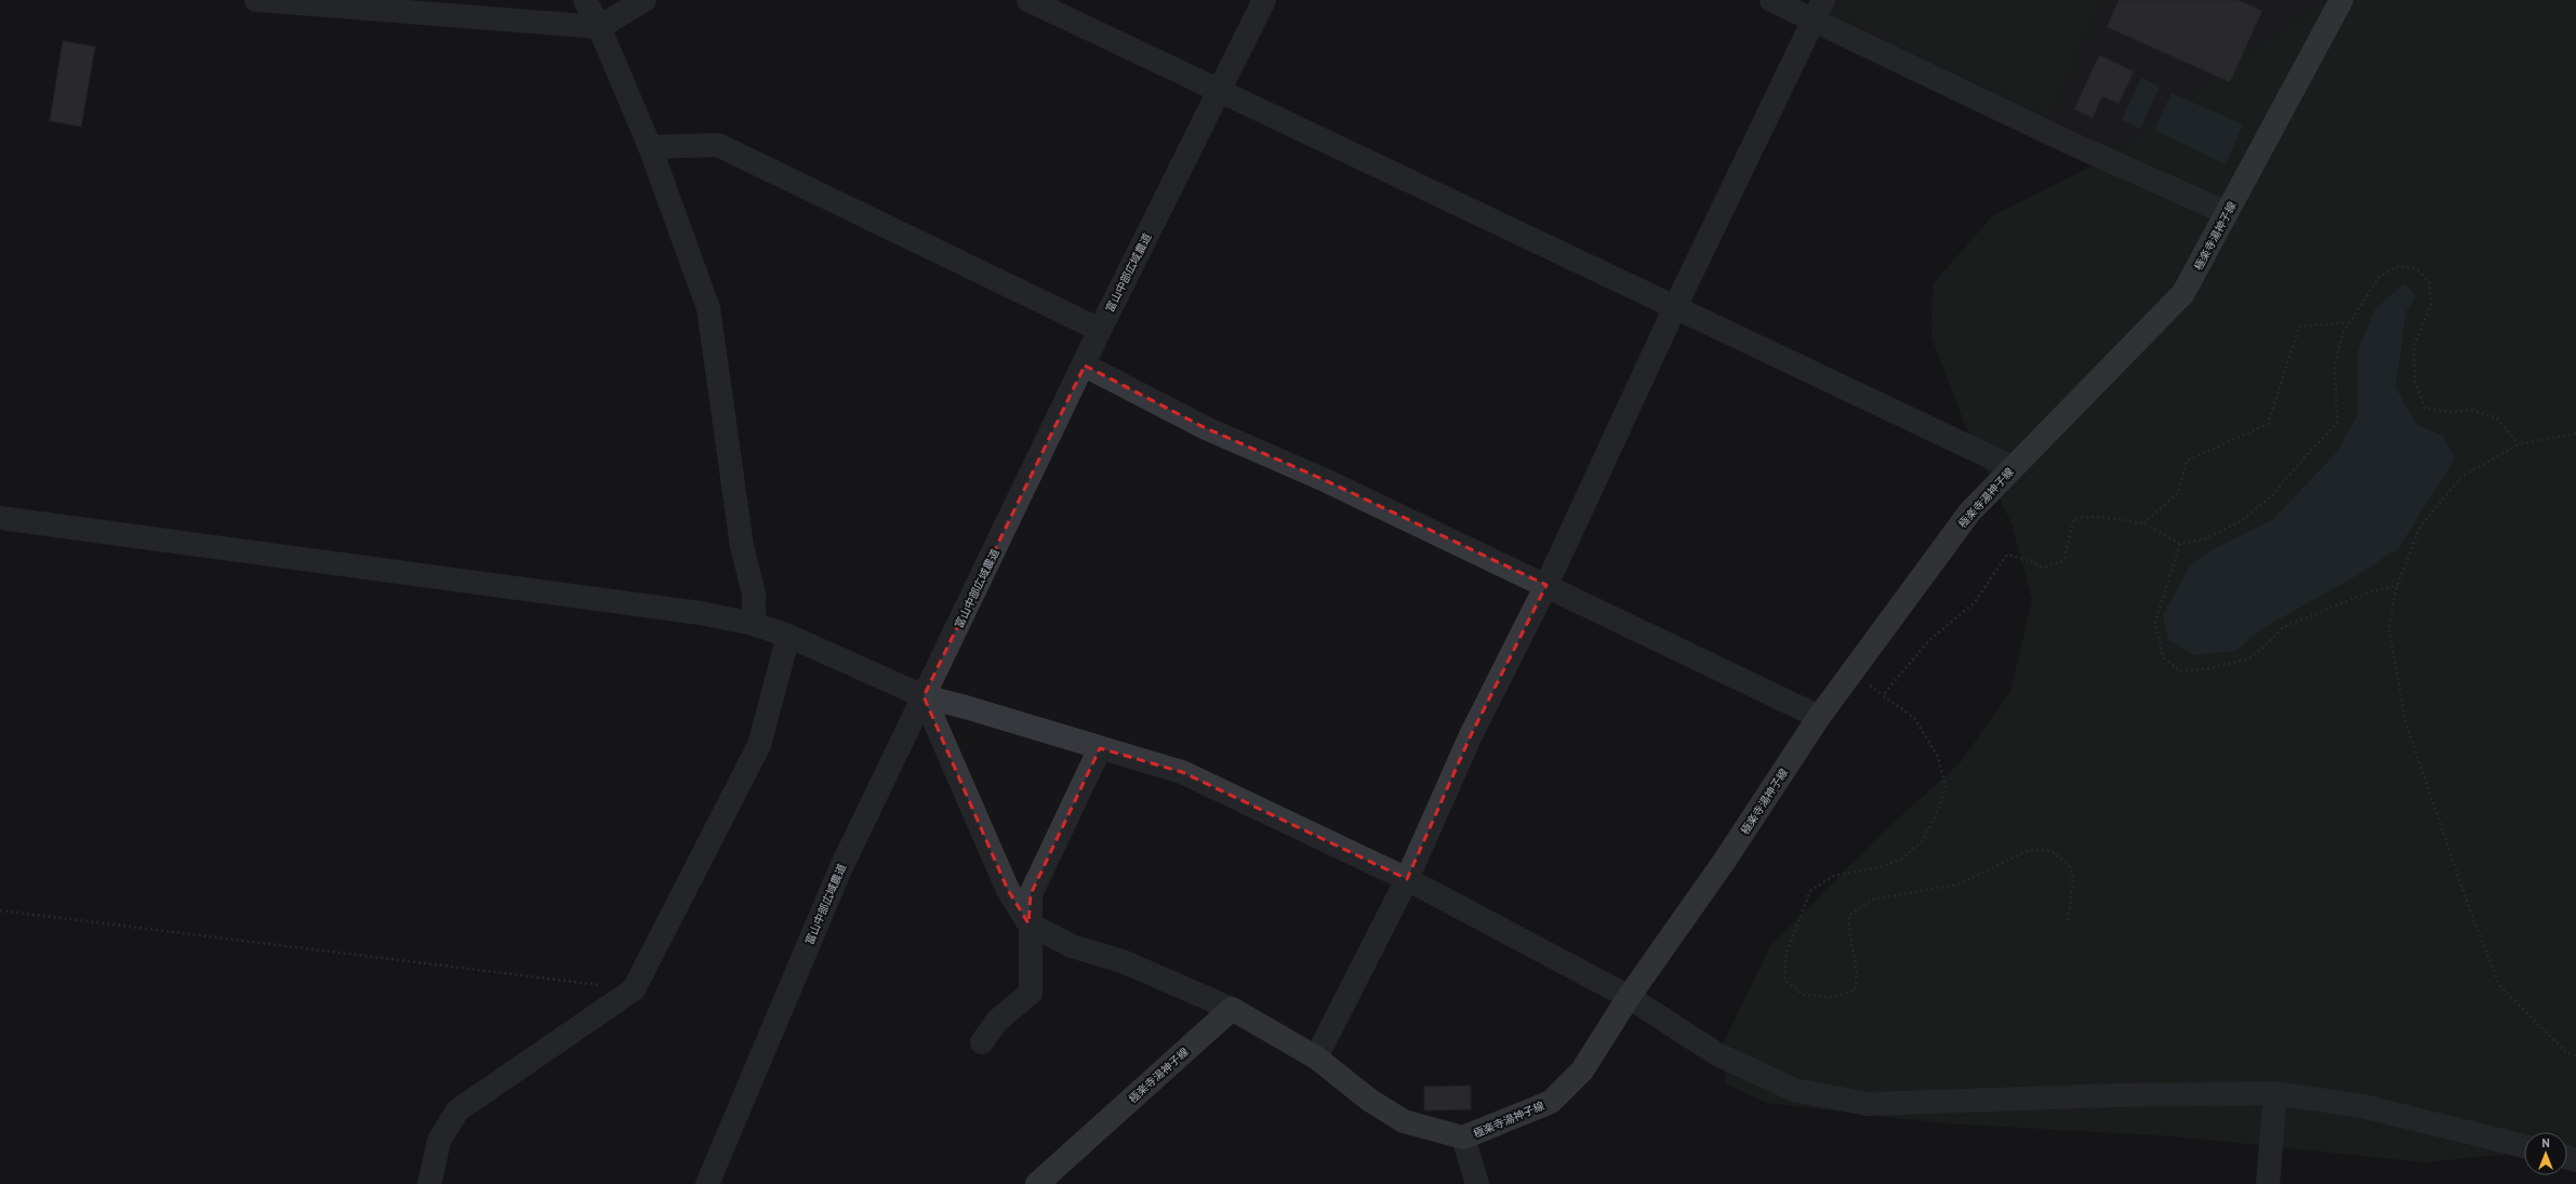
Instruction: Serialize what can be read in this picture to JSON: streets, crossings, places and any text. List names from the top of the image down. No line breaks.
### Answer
{"streets":{"main road":["極楽寺湯神子線"],"street":["富山中部広域農道"]},"north":"top"}
